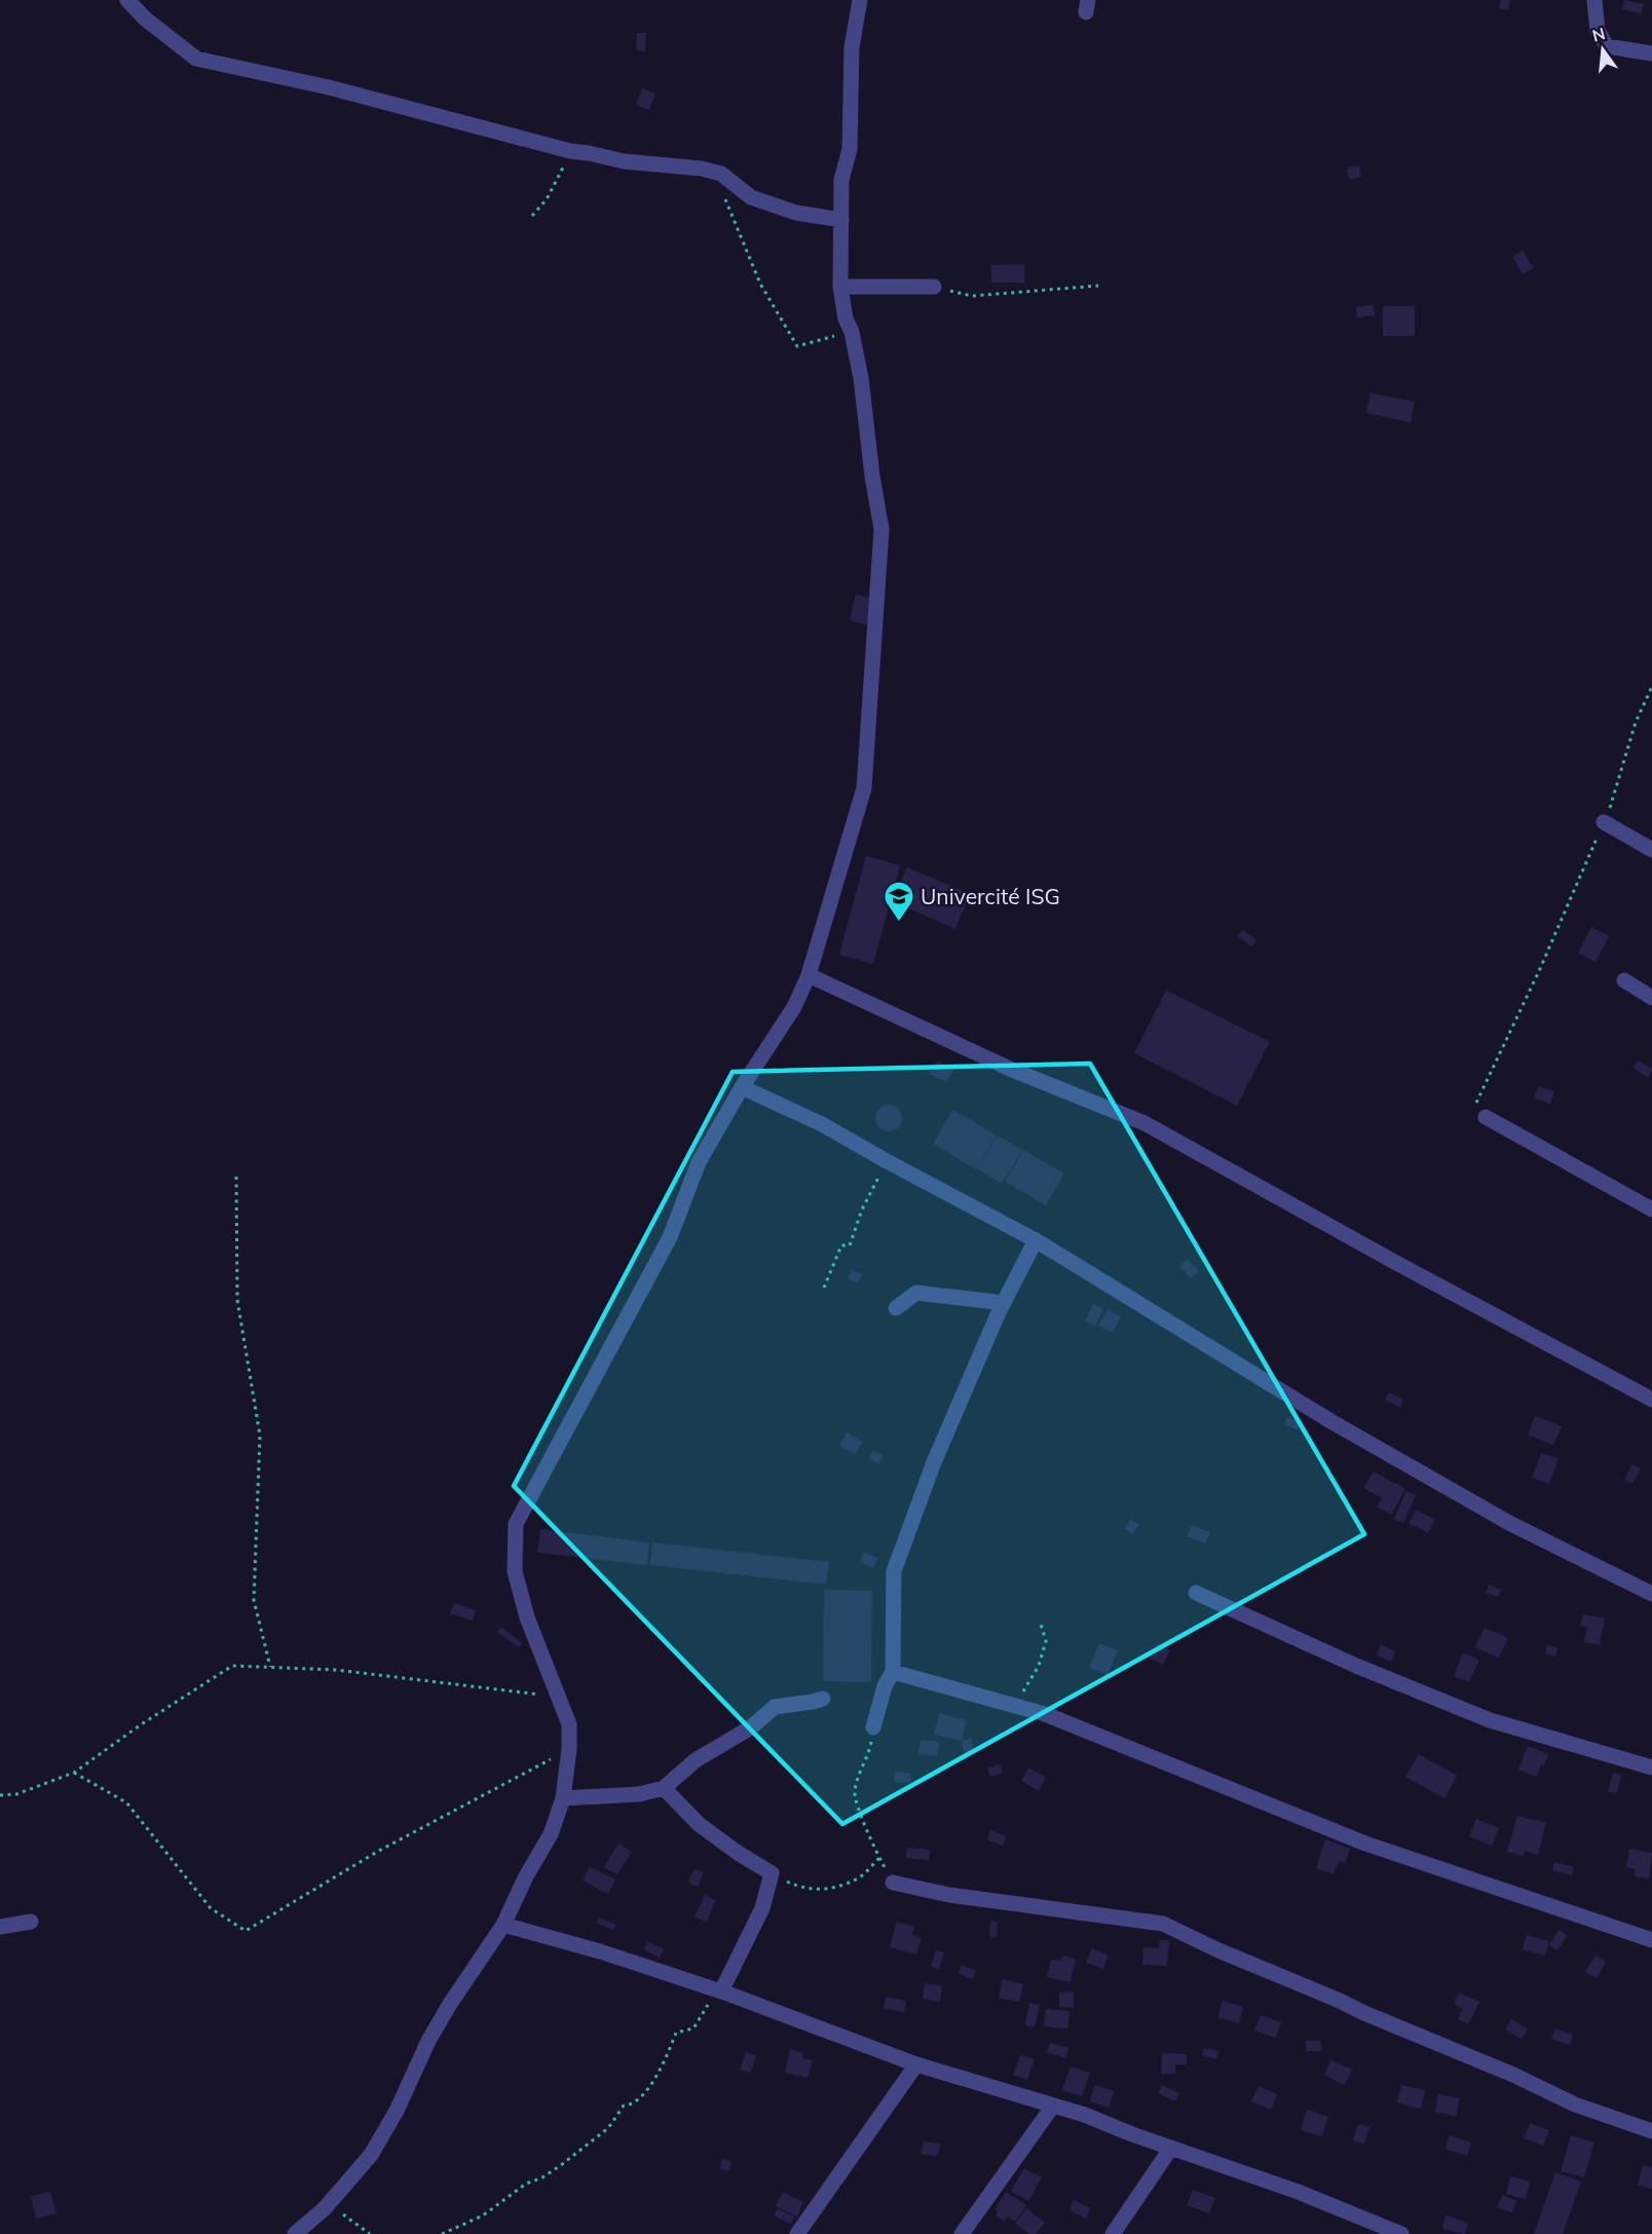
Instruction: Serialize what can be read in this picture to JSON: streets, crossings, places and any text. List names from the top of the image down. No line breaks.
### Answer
{"places":{"school or university":["Univercité ISG"]},"north":"top"}
